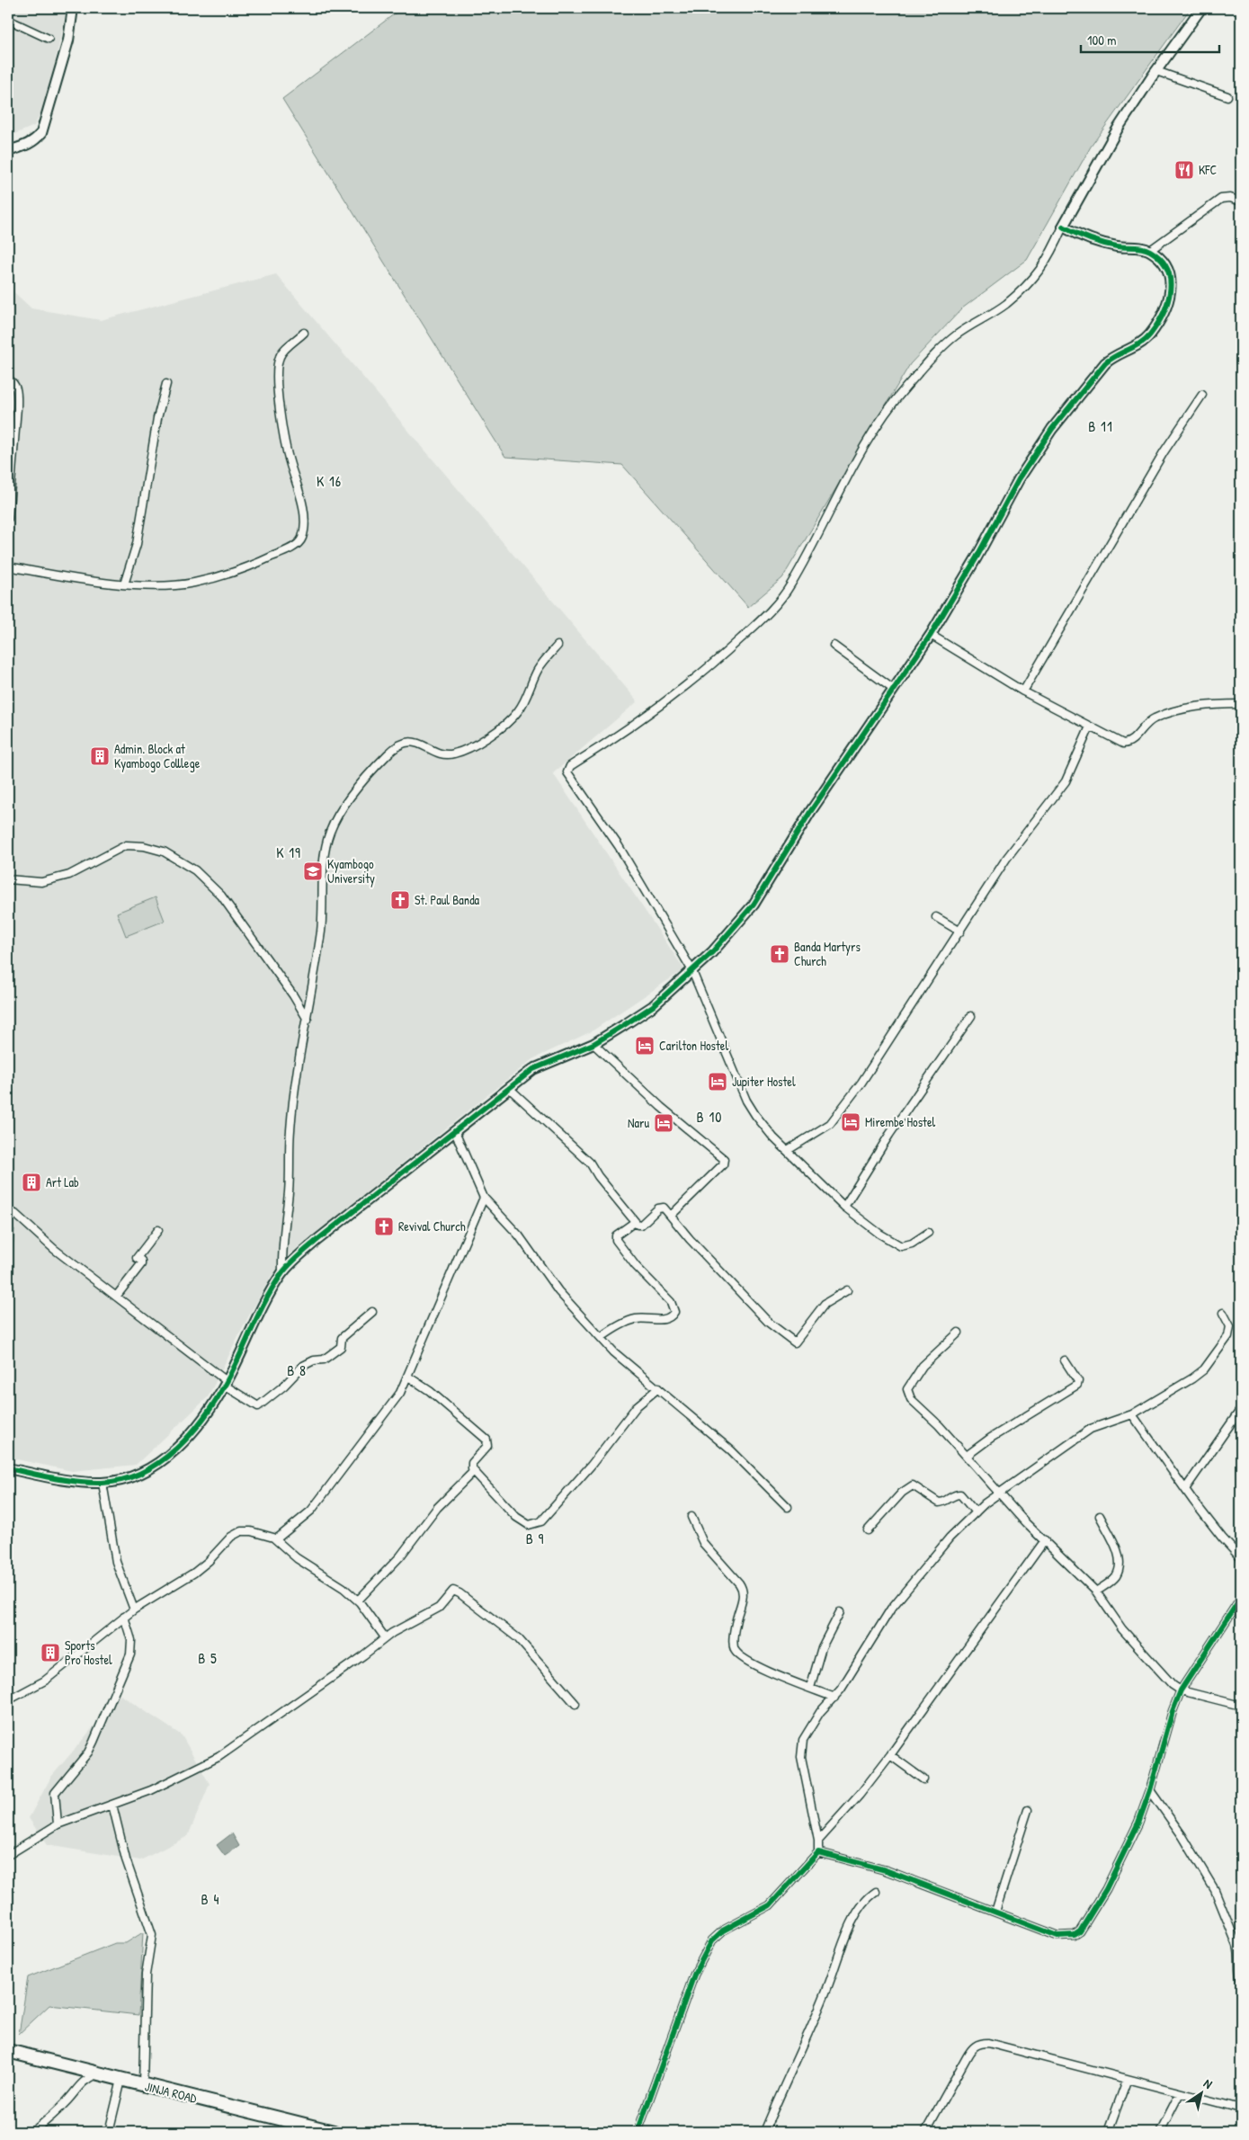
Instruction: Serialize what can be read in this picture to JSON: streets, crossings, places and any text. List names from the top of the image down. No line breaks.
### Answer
{"streets":{"highway":["JINJA ROAD"]},"districts":["B 11","K 16","K 19","B 10","B 8","B 9","B 5","B 4"],"places":{"restaurant":["KFC"],"building":["Admin. Block at Kyambogo Colllege","Art Lab","Sports Pro Hostel"],"school or university":["Kyambogo University"],"church":["St. Paul Banda","Banda Martyrs Church","Revival Church"],"hotel":["Carilton Hostel","Jupiter Hostel","Mirembe Hostel","Naru"]},"scale_bar":"100 m","north":"top right"}
